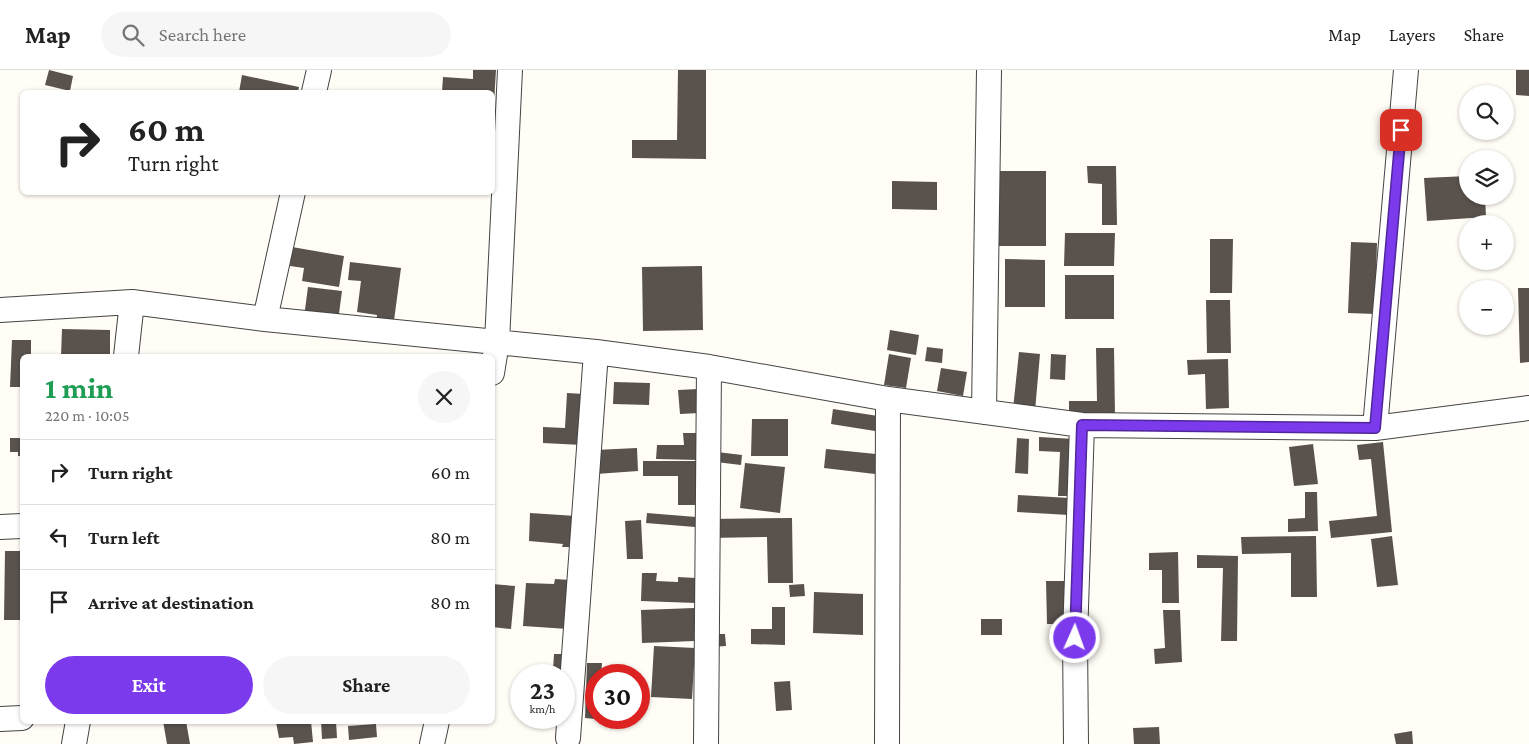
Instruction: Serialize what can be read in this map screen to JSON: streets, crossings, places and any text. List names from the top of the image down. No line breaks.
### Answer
{"page":{"header":"Map","search":"Search here","nav":["Map","Layers","Share"],"map_buttons":["+","−"],"turn":["60 m","Turn right"],"heading":["1 min","220 m · 10:05"],"list":[{"name":"Turn right","value":"60 m"},{"name":"Turn left","value":"80 m"},{"name":"Arrive at destination","value":"80 m"}],"buttons":["Exit","Share"],"speed":"23 km/h","limit":"30"}}
